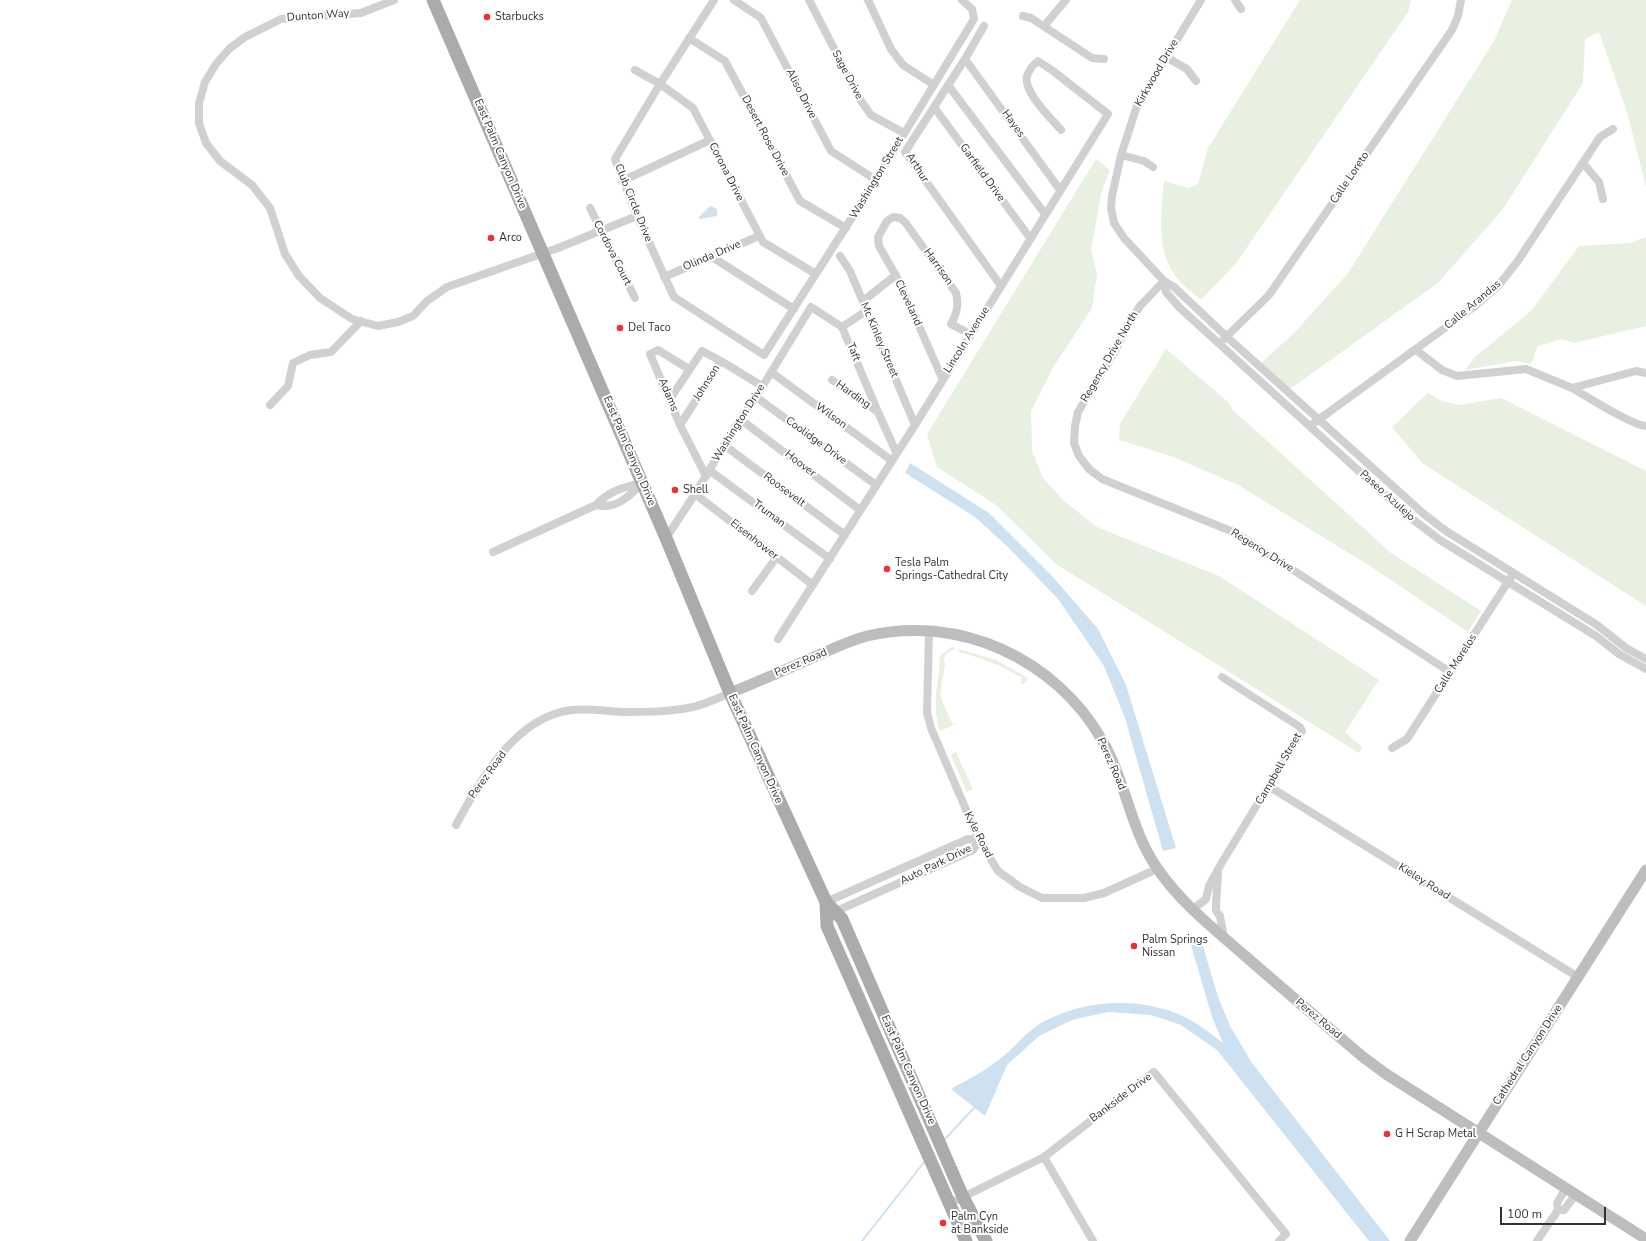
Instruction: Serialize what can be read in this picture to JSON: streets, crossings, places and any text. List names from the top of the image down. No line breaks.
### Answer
{"streets":{"main road":["East Palm Canyon Drive","Perez Road","Cathedral Canyon Drive"],"street":["Dunton Way","Kirkwood Drive","Sage Drive","Aliso Drive","Hayes","Desert Rose Drive","Arthur","Corona Drive","Garfield Drive","Washington Street","Calle Loreto","Club Circle Drive","Cordova Court","Olinda Drive","Harrison","Cleveland","Calle Arandas","Mc Kinley Street","Lincoln Avenue","Taft","Regency Drive North","Johnson","Adams","Harding","Wilson","Washington Drive","Coolidge Drive","Hoover","Roosevelt","Paseo Azulejo","Truman","Eisenhower","Regency Drive","Calle Morelos","Campbell Street","Kyle Road","Auto Park Drive","Kieley Road","Bankside Drive"]},"crossings":[["Dunton Way","East Palm Canyon Drive"],["Dunton Way","Club Circle Drive"],["Dunton Way","Cordova Court"],["Kirkwood Drive","Paseo Azulejo"],["Sage Drive","Washington Street"],["Aliso Drive","Washington Street"],["Hayes","Arthur"],["Hayes","Lincoln Avenue"],["Desert Rose Drive","Washington Street"],["Desert Rose Drive","Club Circle Drive"],["East Palm Canyon Drive","Washington Drive"],["East Palm Canyon Drive","Perez Road"],["East Palm Canyon Drive","Auto Park Drive"],["East Palm Canyon Drive","Bankside Drive"],["Arthur","Garfield Drive"],["Arthur","Lincoln Avenue"],["Corona Drive","Washington Street"],["Corona Drive","Club Circle Drive"],["Corona Drive","Olinda Drive"],["Garfield Drive","Lincoln Avenue"],["Washington Street","Club Circle Drive"],["Calle Loreto","Paseo Azulejo"],["Club Circle Drive","Olinda Drive"],["Harrison","Cleveland"],["Harrison","Lincoln Avenue"],["Cleveland","Lincoln Avenue"],["Calle Arandas","Paseo Azulejo"],["Mc Kinley Street","Lincoln Avenue"],["Lincoln Avenue","Harding"],["Lincoln Avenue","Wilson"],["Lincoln Avenue","Coolidge Drive"],["Lincoln Avenue","Hoover"],["Lincoln Avenue","Roosevelt"],["Lincoln Avenue","Truman"],["Lincoln Avenue","Eisenhower"],["Taft","Harding"],["Taft","Washington Drive"],["Regency Drive North","Paseo Azulejo"],["Regency Drive North","Regency Drive"],["Johnson","Adams"],["Johnson","Washington Drive"],["Adams","Washington Drive"],["Adams","Truman"],["Wilson","Washington Drive"],["Washington Drive","Coolidge Drive"],["Washington Drive","Hoover"],["Washington Drive","Roosevelt"],["Washington Drive","Truman"],["Washington Drive","Eisenhower"],["Paseo Azulejo","Calle Morelos"],["Regency Drive","Calle Morelos"],["Perez Road","Campbell Street"],["Perez Road","Kyle Road"],["Perez Road","Cathedral Canyon Drive"],["Campbell Street","Kieley Road"],["Kyle Road","Auto Park Drive"],["Kieley Road","Cathedral Canyon Drive"]],"places":["Starbucks","Arco","Del Taco","Shell","Tesla Palm Springs-Cathedral City","Palm Springs Nissan","G H Scrap Metal","Palm Cyn at Bankside"],"scale_bar":"100 m"}
